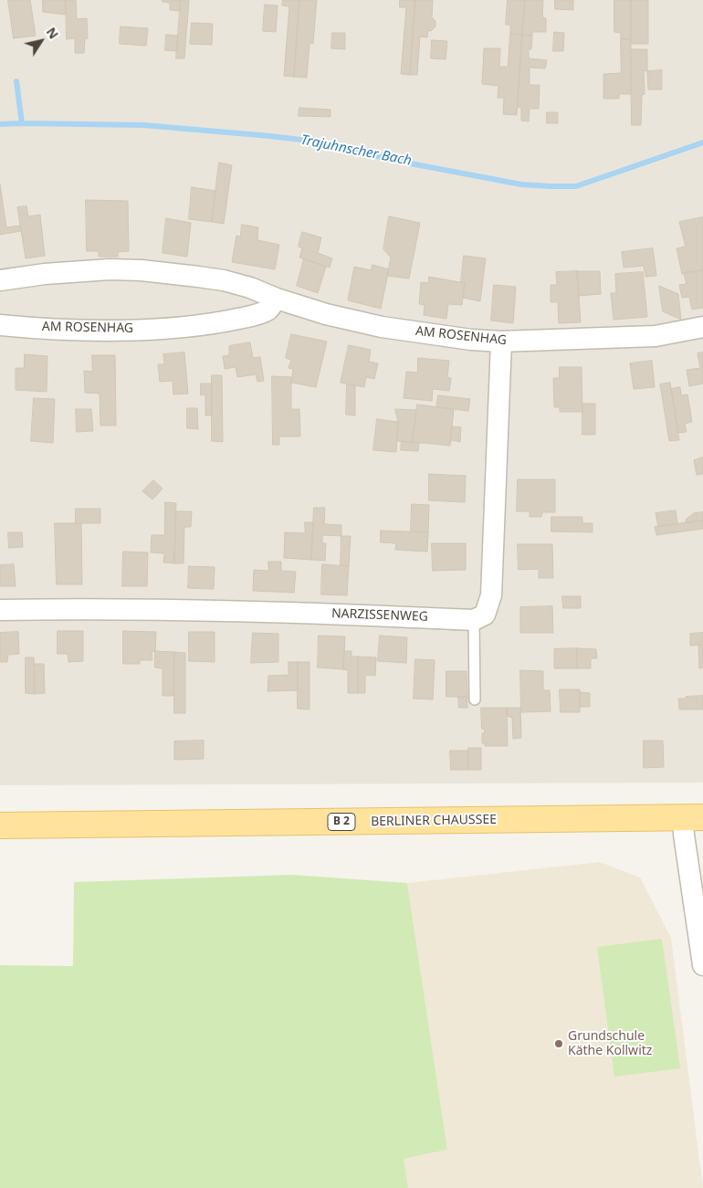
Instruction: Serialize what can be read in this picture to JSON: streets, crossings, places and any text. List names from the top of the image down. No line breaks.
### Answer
{"streets":{"main road":["BERLINER CHAUSSEE","B 2"],"street":["AM ROSENHAG","NARZISSENWEG"]},"water":["Trajuhnscher Bach"],"places":["Grundschule Käthe Kollwitz"],"north":"top right"}
